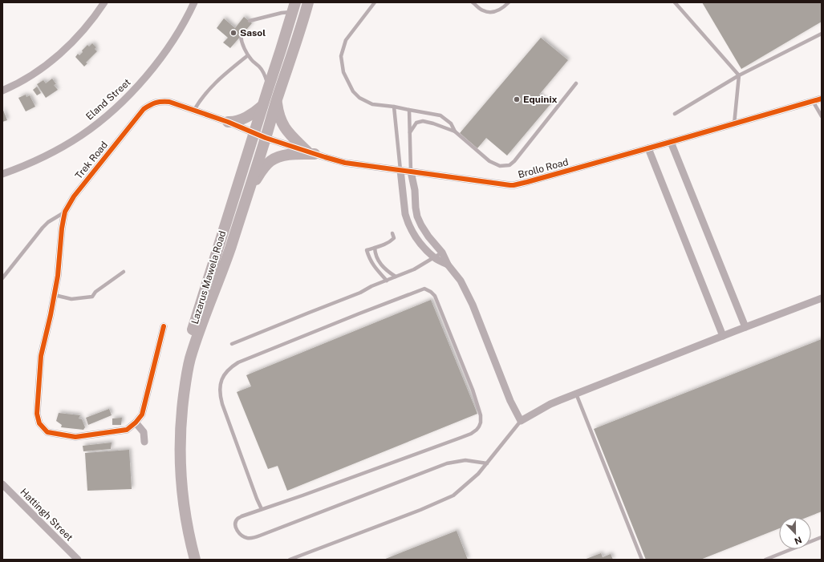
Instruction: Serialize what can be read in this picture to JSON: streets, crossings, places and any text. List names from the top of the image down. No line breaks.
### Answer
{"streets":{"main road":["Lazarus Mawela Road"],"street":["Eland Street","Trek Road","Brollo Road","Hattingh Street"]},"crossings":[["Trek Road","Brollo Road"],["Trek Road","Lazarus Mawela Road"],["Brollo Road","Lazarus Mawela Road"]],"places":["Sasol","Equinix"],"north":"bottom"}
